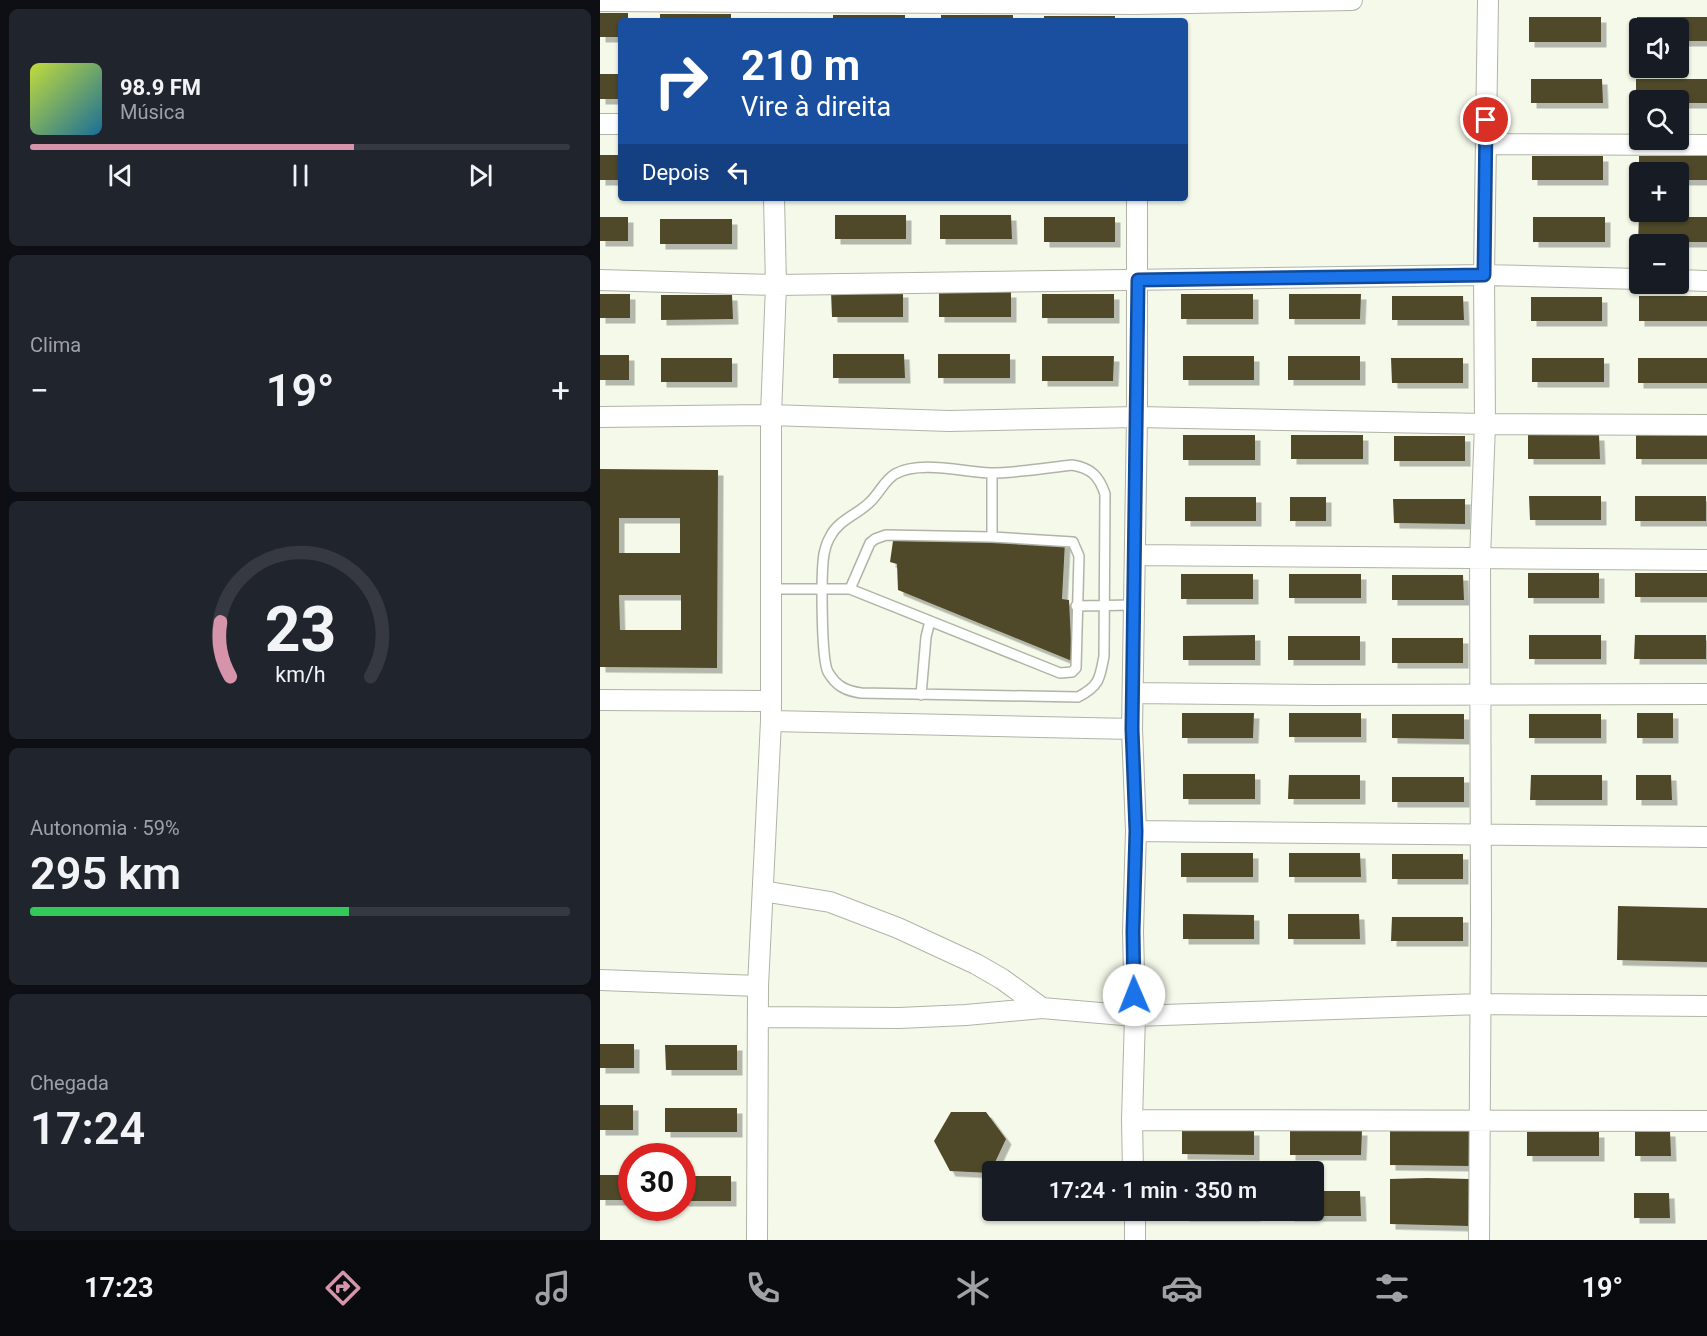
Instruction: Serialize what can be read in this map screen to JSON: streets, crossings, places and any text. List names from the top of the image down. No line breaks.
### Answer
{"page":{"map_buttons":["+","−"],"turn":["210 m","Vire à direita"],"song":["98.9 FM","Música"],"then":"Depois","tile":["Clima",["Autonomia · 59%","295 km"],["Chegada","17:24"]],"heat":["−","19°","+"],"limit":"30","trip":"17:24 · 1 min · 350 m","tabs":["17:23","19°"],"gauge":["23","km/h"]}}
